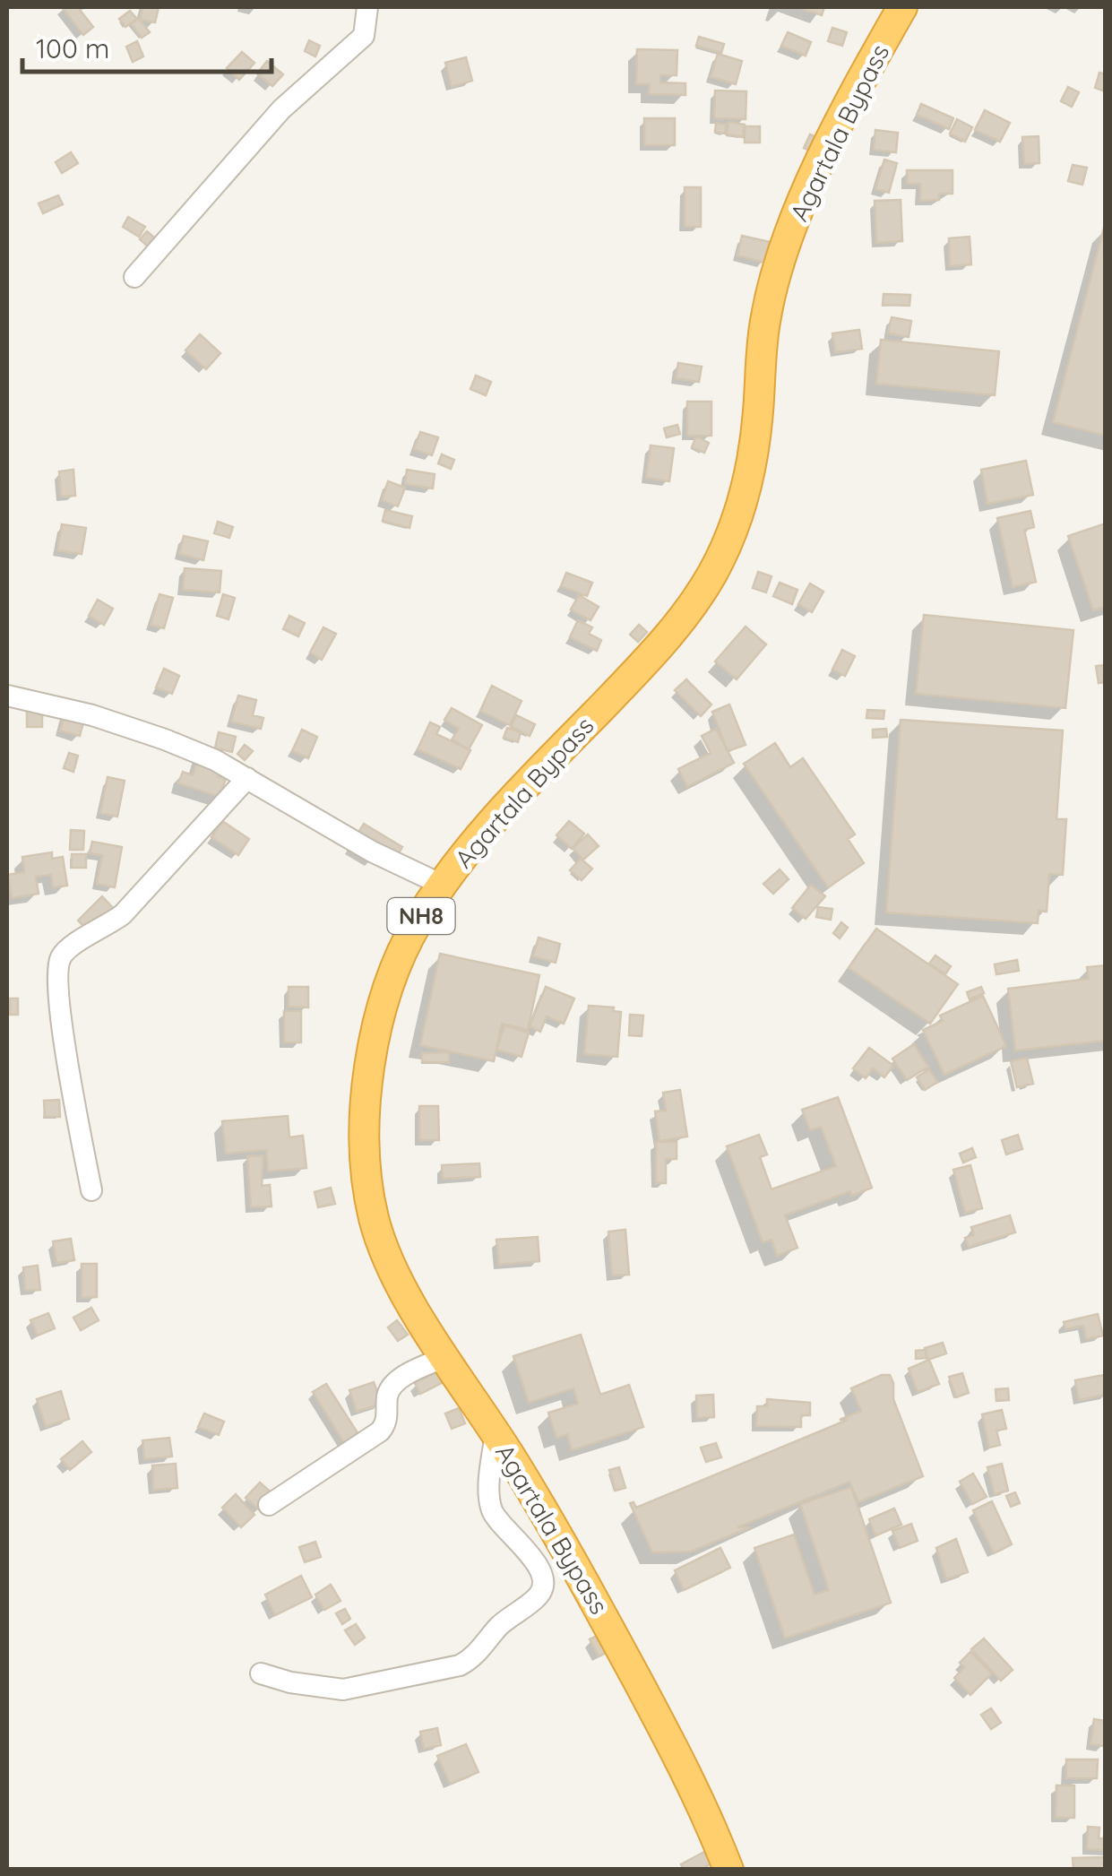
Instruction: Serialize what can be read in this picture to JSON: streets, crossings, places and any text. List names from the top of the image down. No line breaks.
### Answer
{"streets":{"highway":["Agartala Bypass","NH8"]},"scale_bar":"100 m"}
